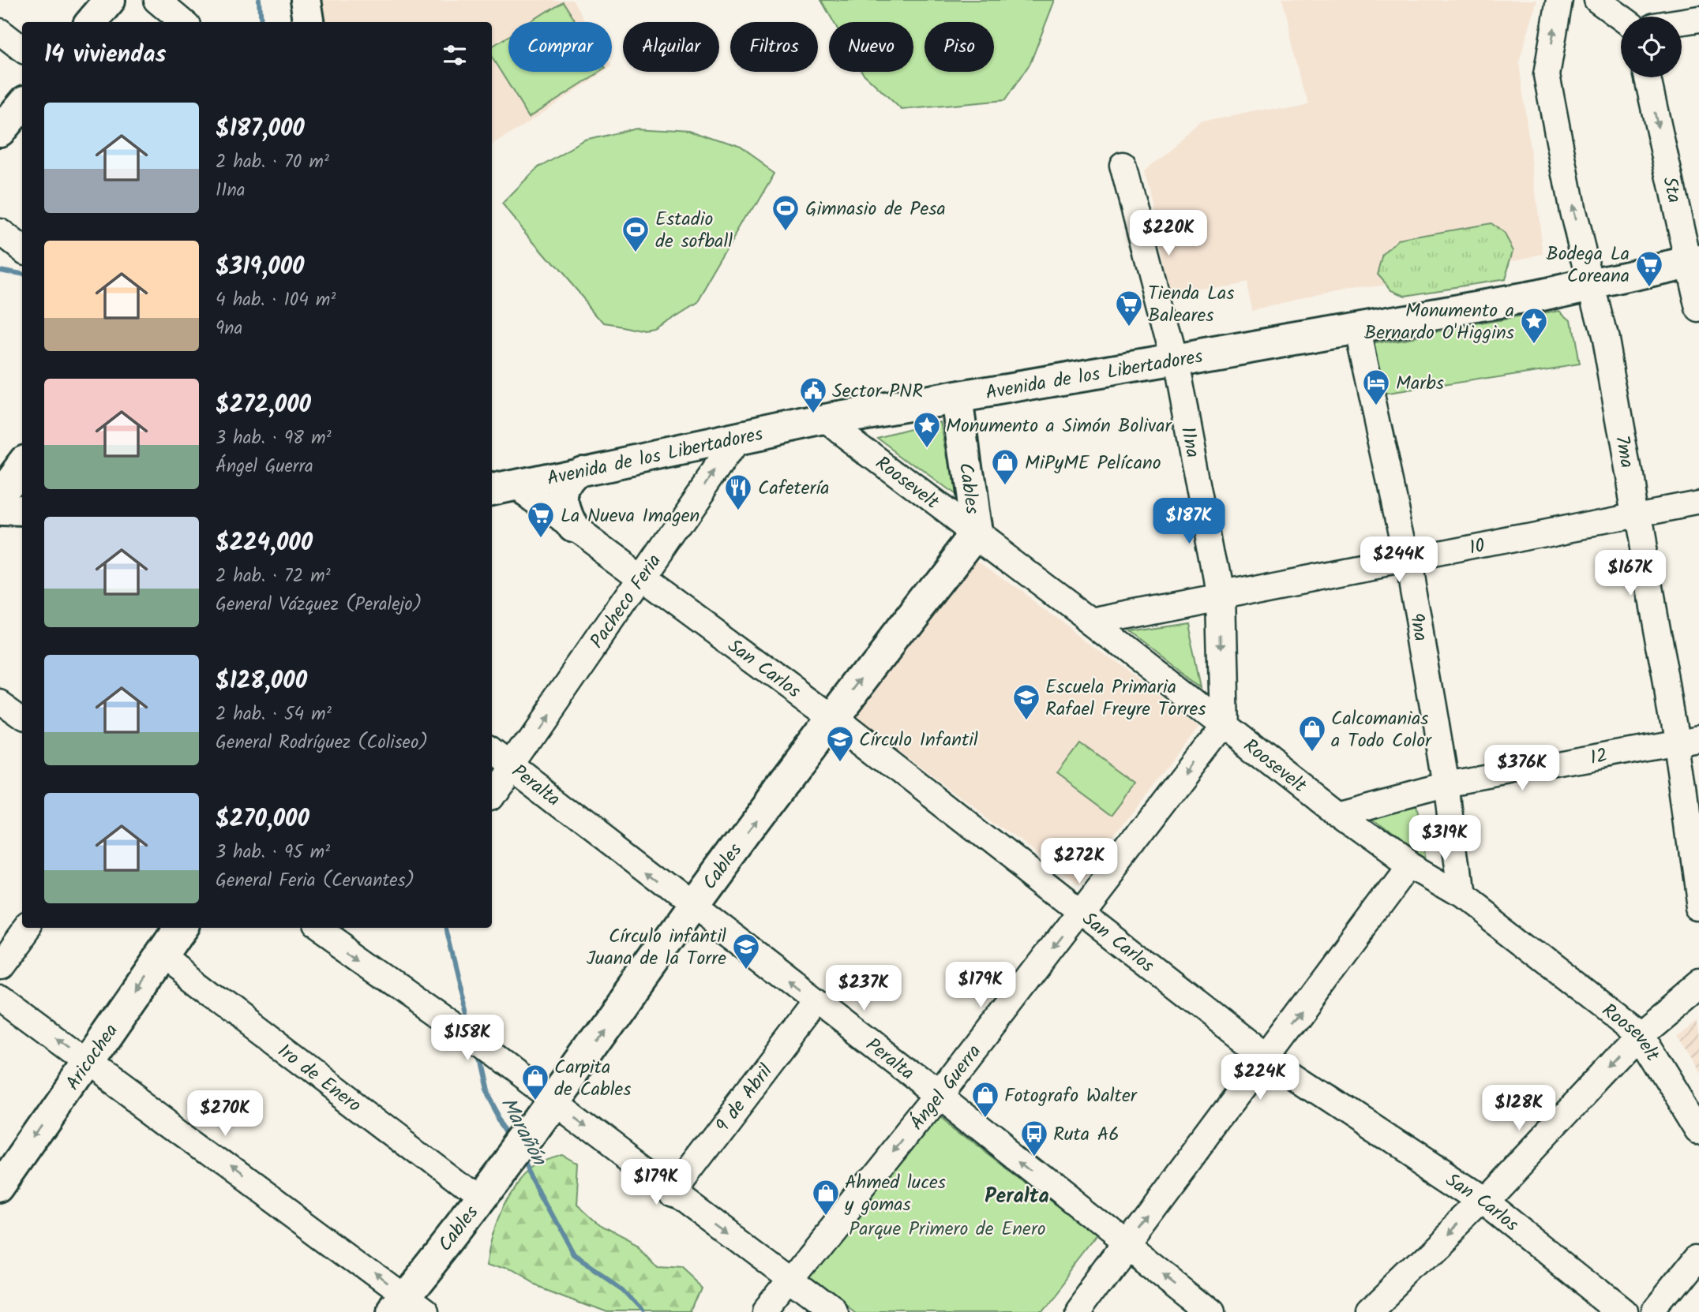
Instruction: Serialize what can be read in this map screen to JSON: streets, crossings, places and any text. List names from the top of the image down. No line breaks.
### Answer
{"streets":{"main road":["Avenida de los Libertadores","Cables","Aricochea"],"street":["5ta","11na","7ma","Roosevelt","10","Pacheco Feria","9na","San Carlos","12","Peralta","1ro de Enero","Ángel Guerra","9 de Abril"]},"crossings":[["5ta","Avenida de los Libertadores"],["Avenida de los Libertadores","11na"],["Avenida de los Libertadores","7ma"],["Avenida de los Libertadores","Roosevelt"],["Avenida de los Libertadores","Cables"],["Avenida de los Libertadores","Pacheco Feria"],["Avenida de los Libertadores","9na"],["Avenida de los Libertadores","San Carlos"],["11na","Roosevelt"],["11na","10"],["11na","Ángel Guerra"],["7ma","10"],["7ma","12"],["Roosevelt","Cables"],["Roosevelt","10"],["Roosevelt","9na"],["Roosevelt","12"],["Roosevelt","Ángel Guerra"],["Cables","San Carlos"],["Cables","Peralta"],["Cables","1ro de Enero"],["10","9na"],["Pacheco Feria","San Carlos"],["Pacheco Feria","Peralta"],["9na","12"],["San Carlos","Ángel Guerra"],["Peralta","Ángel Guerra"],["Peralta","9 de Abril"],["Aricochea","1ro de Enero"]],"one_way":["5ta","Cables","Pacheco Feria","Peralta","Aricochea","Ángel Guerra"],"districts":["Peralta"],"water":["Marañón"],"parks":["Parque Primero de Enero"],"places":{"sports":["Gimnasio de Pesa","Estadio de sofball"],"supermarket":["Bodega La Coreana","Tienda Las Baleares","La Nueva Imagen"],"place":["Monumento a Bernardo O'Higgins","Monumento a Simón Bolivar"],"hotel":["Marbs"],"public building":["Sector PNR"],"shop":["MiPyME Pelícano","Calcomanias a Todo Color","Carpita de Cables","Fotografo Walter","Ahmed luces y gomas"],"restaurant":["Cafetería"],"school or university":["Escuela Primaria Rafael Freyre Torres","Círculo Infantil","Círculo infantil Juana de la Torre"],"bus stop":["Ruta A6"]},"page":{"chip":["Comprar","Alquilar","Filtros","Nuevo","Piso"],"heading":"14 viviendas","list":[{"name":"$187,000","note":"2 hab. · 70 m² · 11na"},{"name":"$319,000","note":"4 hab. · 104 m² · 9na"},{"name":"$272,000","note":"3 hab. · 98 m² · Ángel Guerra"},{"name":"$224,000","note":"2 hab. · 72 m² · General Vázquez (Peralejo)"},{"name":"$128,000","note":"2 hab. · 54 m² · General Rodríguez (Coliseo)"},{"name":"$270,000","note":"3 hab. · 95 m² · General Feria (Cervantes)"}],"price":["$220K","$187K","$244K","$167K","$376K","$319K","$272K","$179K","$237K","$158K","$224K","$128K","$270K","$179K"]}}
